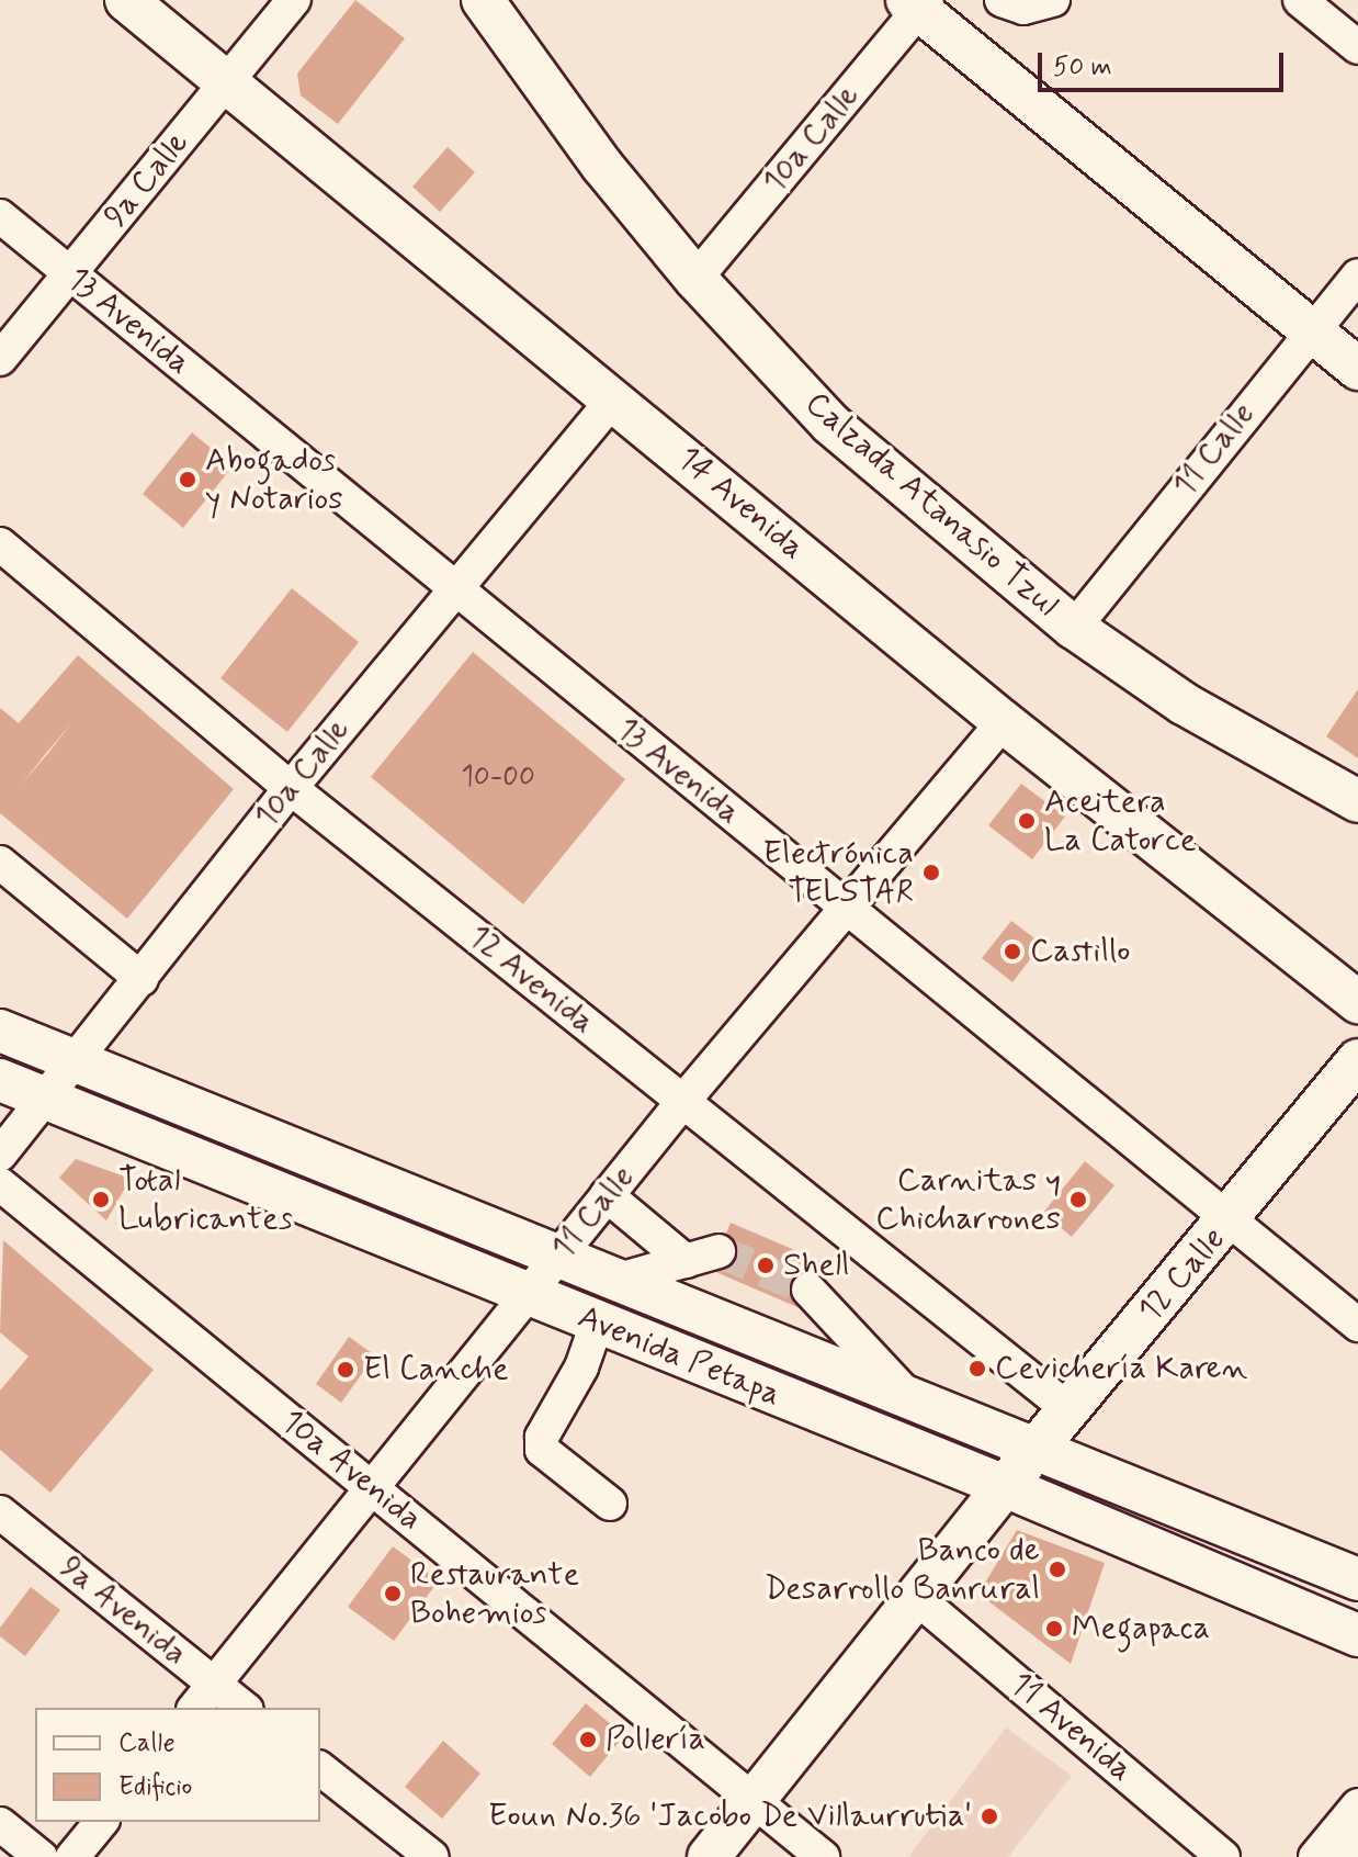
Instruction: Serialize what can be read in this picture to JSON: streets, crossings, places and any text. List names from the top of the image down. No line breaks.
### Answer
{"streets":{"main road":["14 Avenida","Calzada Atanasio Tzul","12 Calle","Avenida Petapa"],"street":["10a Calle","9a Calle","13 Avenida","11 Calle","12 Avenida","10a Avenida","9a Avenida","11 Avenida"]},"crossings":[["10a Calle","13 Avenida"],["10a Calle","14 Avenida"],["10a Calle","Calzada Atanasio Tzul"],["10a Calle","12 Avenida"],["10a Calle","Avenida Petapa"],["9a Calle","13 Avenida"],["9a Calle","14 Avenida"],["13 Avenida","11 Calle"],["13 Avenida","12 Calle"],["11 Calle","14 Avenida"],["11 Calle","Calzada Atanasio Tzul"],["11 Calle","12 Avenida"],["11 Calle","Avenida Petapa"],["11 Calle","10a Avenida"],["11 Calle","9a Avenida"],["12 Avenida","12 Calle"],["12 Calle","Avenida Petapa"],["12 Calle","10a Avenida"],["12 Calle","11 Avenida"]],"places":["Abogados y Notarios","Aceitera La Catorce","Electrónica TELSTAR","Castillo","Total Lubricantes","Carnitas y Chicharrones","Shell","Cevichería Karen","El Canche","Banco de Desarrollo Banrural","Restaurante Bohemios","Megapaca","Pollería","Eoun No.36 'Jacobo De Villaurrutia'"],"house_numbers":["10-00"],"legend":["Calle","Edificio"],"scale_bar":"50 m"}
